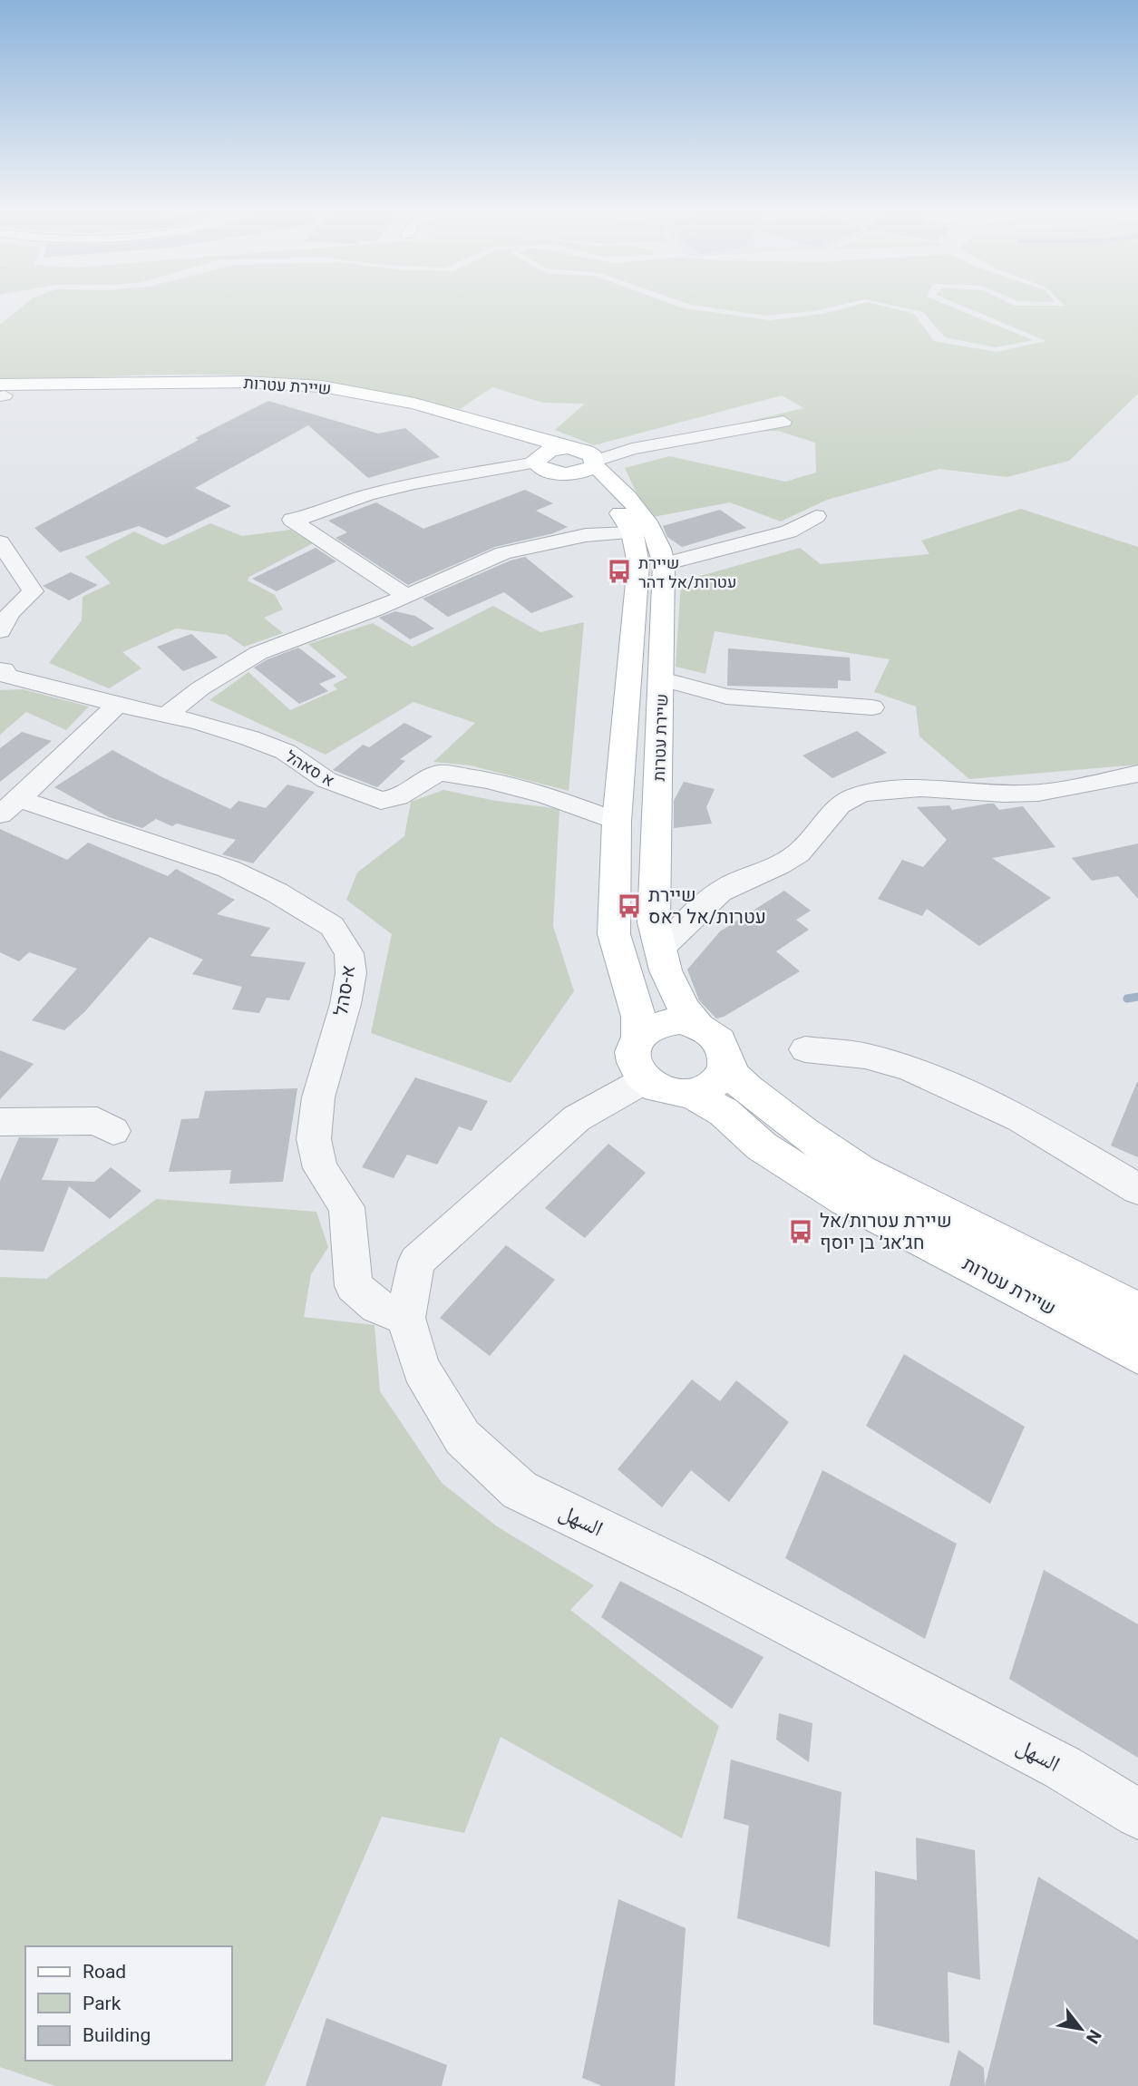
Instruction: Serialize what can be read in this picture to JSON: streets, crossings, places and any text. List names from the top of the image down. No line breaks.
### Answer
{"streets":{"main road":["שיירת עטרות"],"street":["א סאהל","א-סהל","السهل"]},"crossings":[["שיירת עטרות","א סאהל"],["שיירת עטרות","السهل"],["א-סהל","السهل"]],"places":{"bus stop":["שיירת עטרות/אל דהר","שיירת עטרות/אל ראס","שיירת עטרות/אל חג׳אג׳ בן יוסף"]},"legend":["Road","Park","Building"],"north":"bottom right"}
